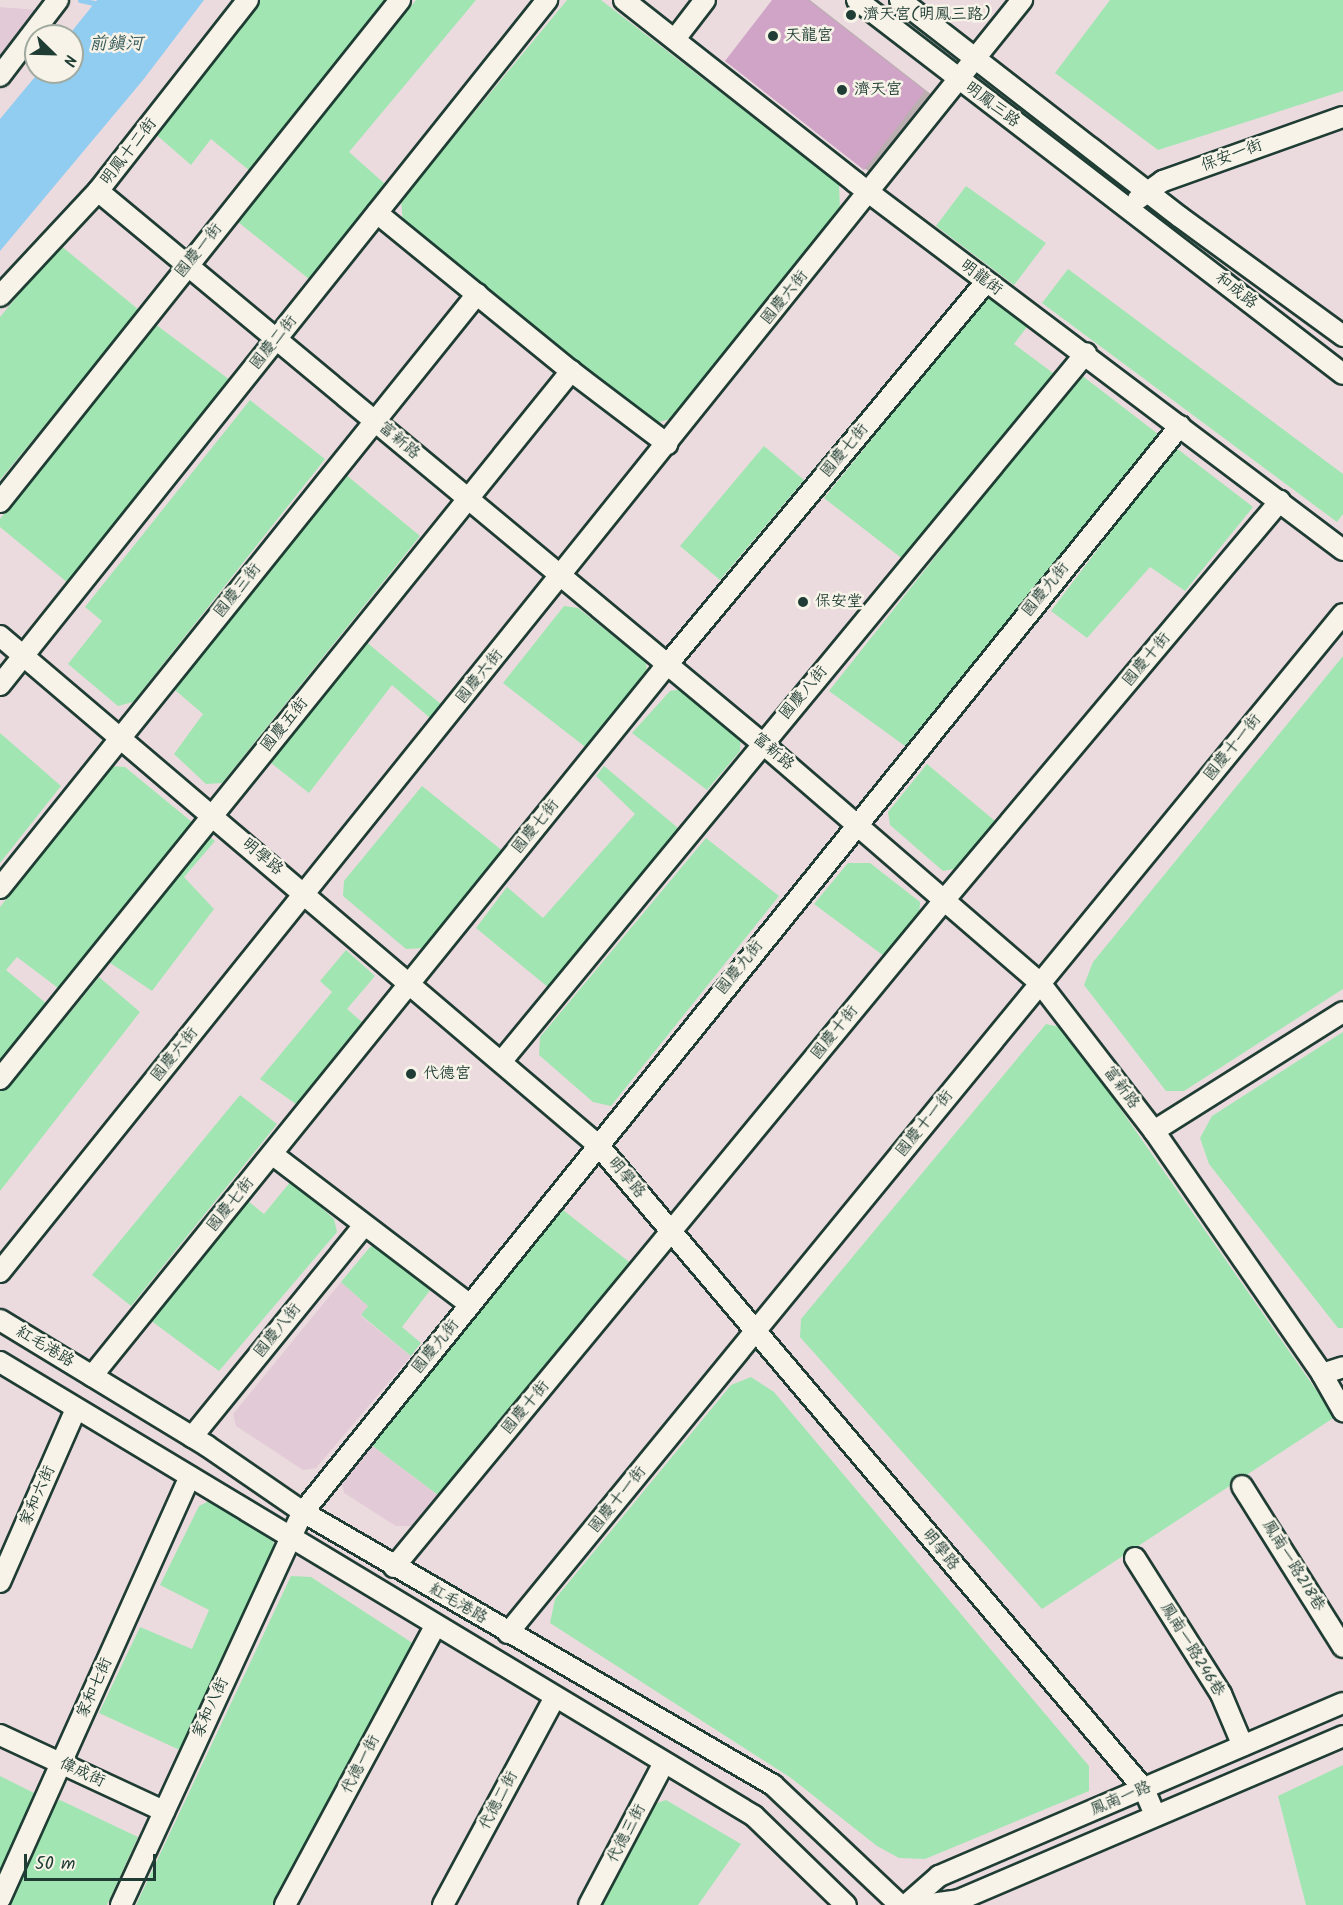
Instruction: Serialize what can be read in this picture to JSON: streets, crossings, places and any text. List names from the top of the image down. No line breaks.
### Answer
{"streets":{"street":["明鳳三路","明鳳十二街","保安一街","國慶一街","明龍街","和成路","國慶六街","國慶二街","富新路","國慶七街","國慶九街","國慶三街","國慶十街","國慶八街","國慶五街","國慶十一街","明學路","紅毛港路","家和六街","鳳南一路218巷","鳳南一路246巷","家和七街","家和八街","代德一街","偉成街","鳳南一路","代德二街","代德三街"]},"crossings":[["明鳳三路","保安一街"],["明鳳三路","和成路"],["明鳳三路","國慶六街"],["明鳳十二街","富新路"],["保安一街","和成路"],["國慶一街","富新路"],["明龍街","國慶六街"],["明龍街","國慶七街"],["明龍街","國慶九街"],["明龍街","國慶十街"],["明龍街","國慶八街"],["國慶六街","富新路"],["國慶六街","明學路"],["國慶二街","富新路"],["國慶二街","明學路"],["富新路","國慶七街"],["富新路","國慶九街"],["富新路","國慶三街"],["富新路","國慶十街"],["富新路","國慶八街"],["富新路","國慶五街"],["富新路","國慶十一街"],["國慶七街","明學路"],["國慶七街","紅毛港路"],["國慶九街","明學路"],["國慶九街","紅毛港路"],["國慶九街","家和八街"],["國慶三街","明學路"],["國慶十街","明學路"],["國慶十街","紅毛港路"],["國慶八街","明學路"],["國慶八街","紅毛港路"],["國慶五街","明學路"],["國慶十一街","明學路"],["國慶十一街","紅毛港路"],["明學路","鳳南一路"],["紅毛港路","家和六街"],["紅毛港路","家和七街"],["紅毛港路","家和八街"],["紅毛港路","代德一街"],["紅毛港路","代德二街"],["紅毛港路","代德三街"],["鳳南一路246巷","鳳南一路"],["家和七街","偉成街"],["家和八街","偉成街"]],"water":["前鎮河"],"places":["濟天宮(明鳳三路)","天龍宮","濟天宮","保安堂","代德宮"],"scale_bar":"50 m","north":"bottom right"}
